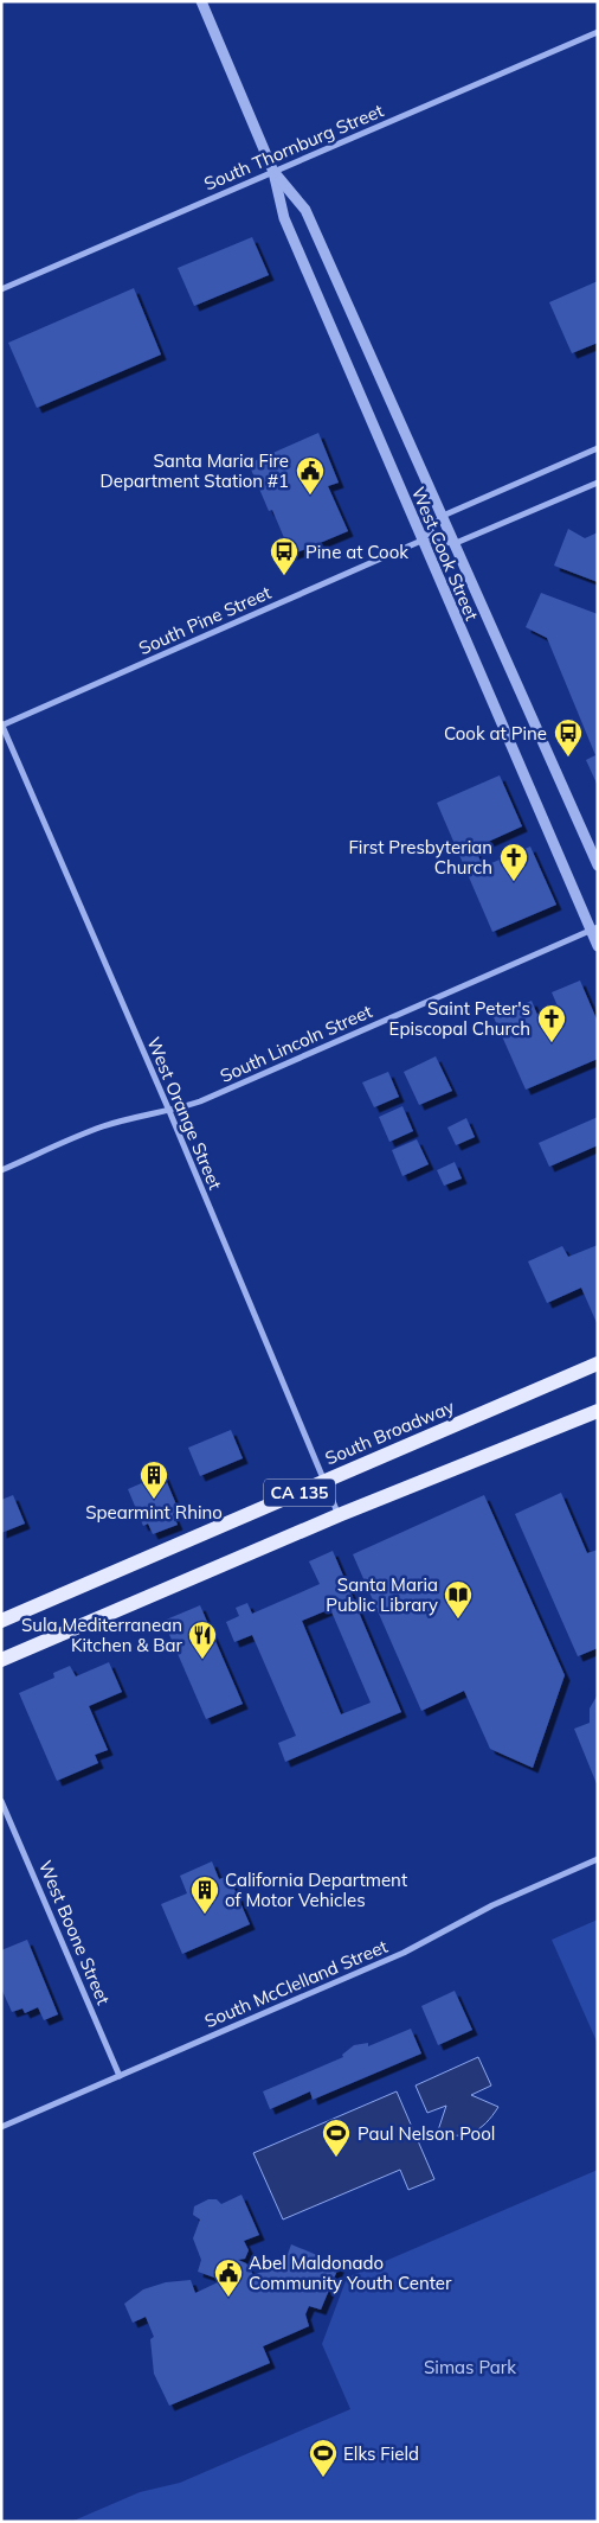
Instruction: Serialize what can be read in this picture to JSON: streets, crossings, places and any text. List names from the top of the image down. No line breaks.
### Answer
{"streets":{"main road":["South Broadway","CA 135"],"street":["South Thornburg Street","West Cook Street","South Pine Street","South Lincoln Street","West Orange Street","West Boone Street","South McClelland Street"]},"crossings":[["South Thornburg Street","West Cook Street"],["West Cook Street","South Pine Street"],["West Cook Street","South Lincoln Street"],["South Pine Street","West Orange Street"],["South Lincoln Street","West Orange Street"],["West Orange Street","South Broadway"],["West Orange Street","CA 135"],["West Boone Street","South McClelland Street"]],"parks":["Simas Park"],"places":{"public building":["Santa Maria Fire Department Station #1","Abel Maldonado Community Youth Center"],"bus stop":["Pine at Cook","Cook at Pine"],"church":["First Presbyterian Church","Saint Peter's Episcopal Church"],"building":["Spearmint Rhino","California Department of Motor Vehicles"],"library":["Santa Maria Public Library"],"restaurant":["Sula Mediterranean Kitchen & Bar"],"sports":["Paul Nelson Pool","Elks Field"]}}
